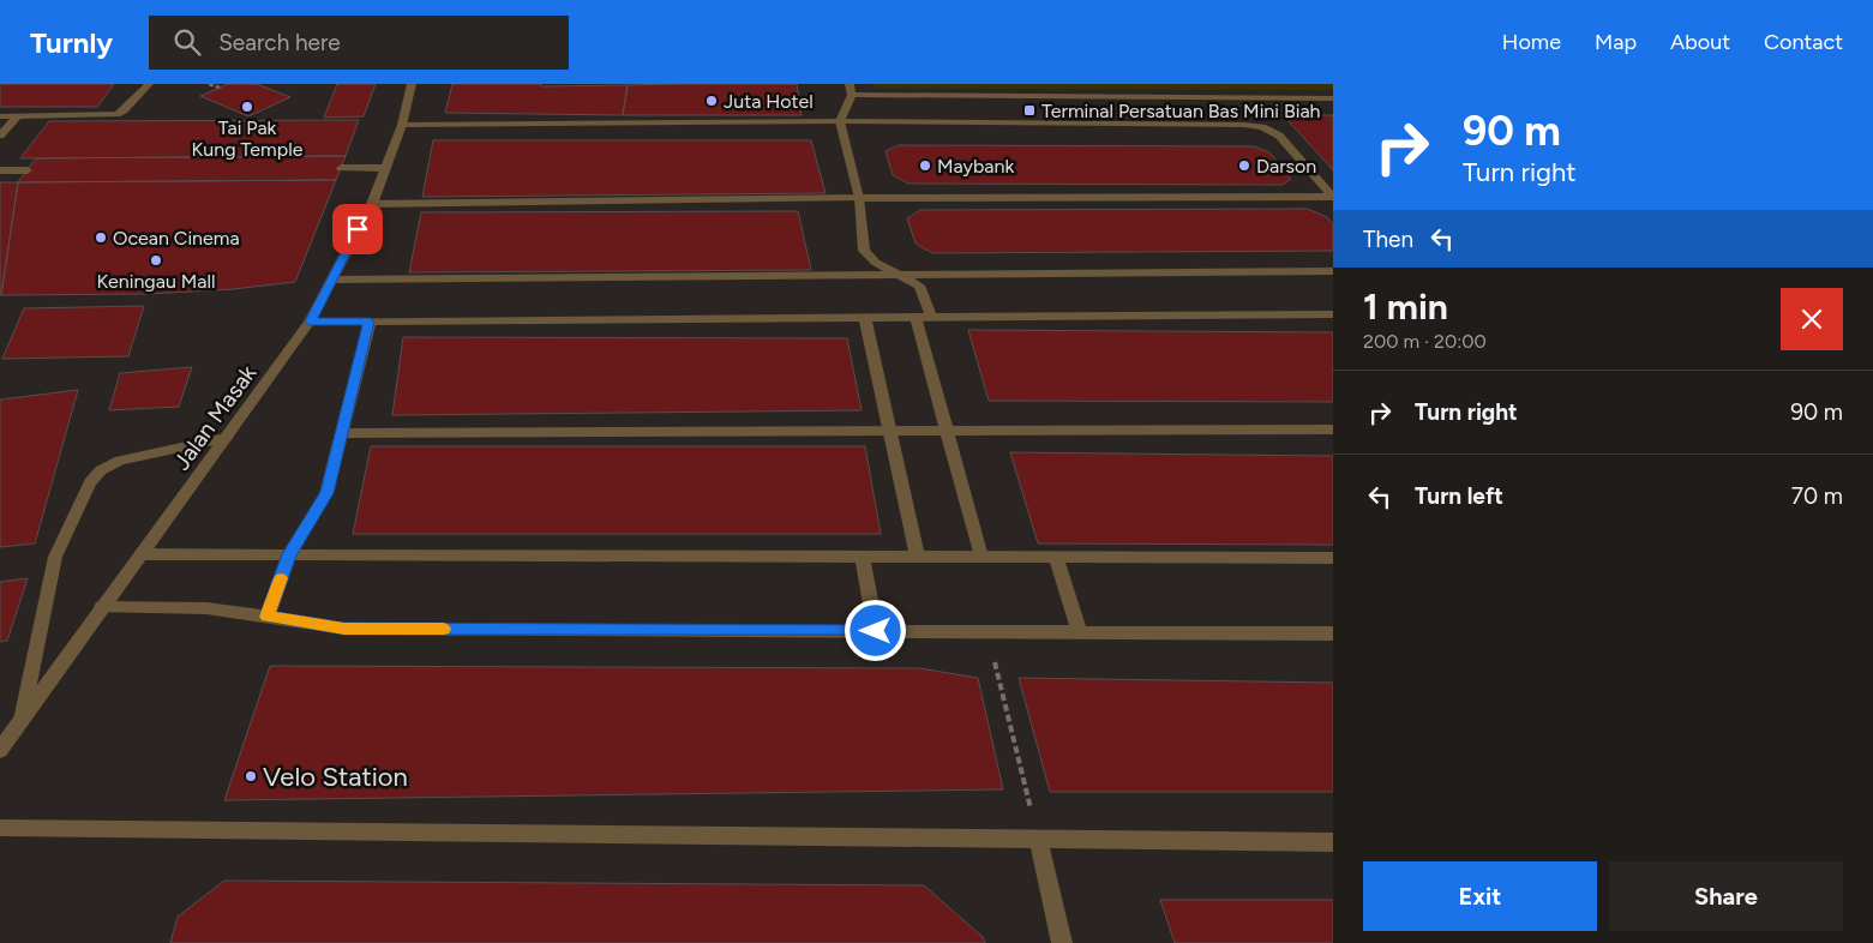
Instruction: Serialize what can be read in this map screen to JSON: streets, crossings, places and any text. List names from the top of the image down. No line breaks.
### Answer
{"streets":{"street":["Jalan Masak"]},"places":{"other":["Juta Hotel","Tai Pak Kung Temple","Maybank","Darson","Ocean Cinema","Keningau Mall","Velo Station"],"transit":["Terminal Persatuan Bas Mini Biah"]},"page":{"header":"Turnly","search":"Search here","nav":["Home","Map","About","Contact"],"turn":["90 m","Turn right"],"then":"Then","heading":["1 min","200 m · 20:00"],"list":[{"name":"Turn right","value":"90 m"},{"name":"Turn left","value":"70 m"}],"buttons":["Exit","Share"]}}
